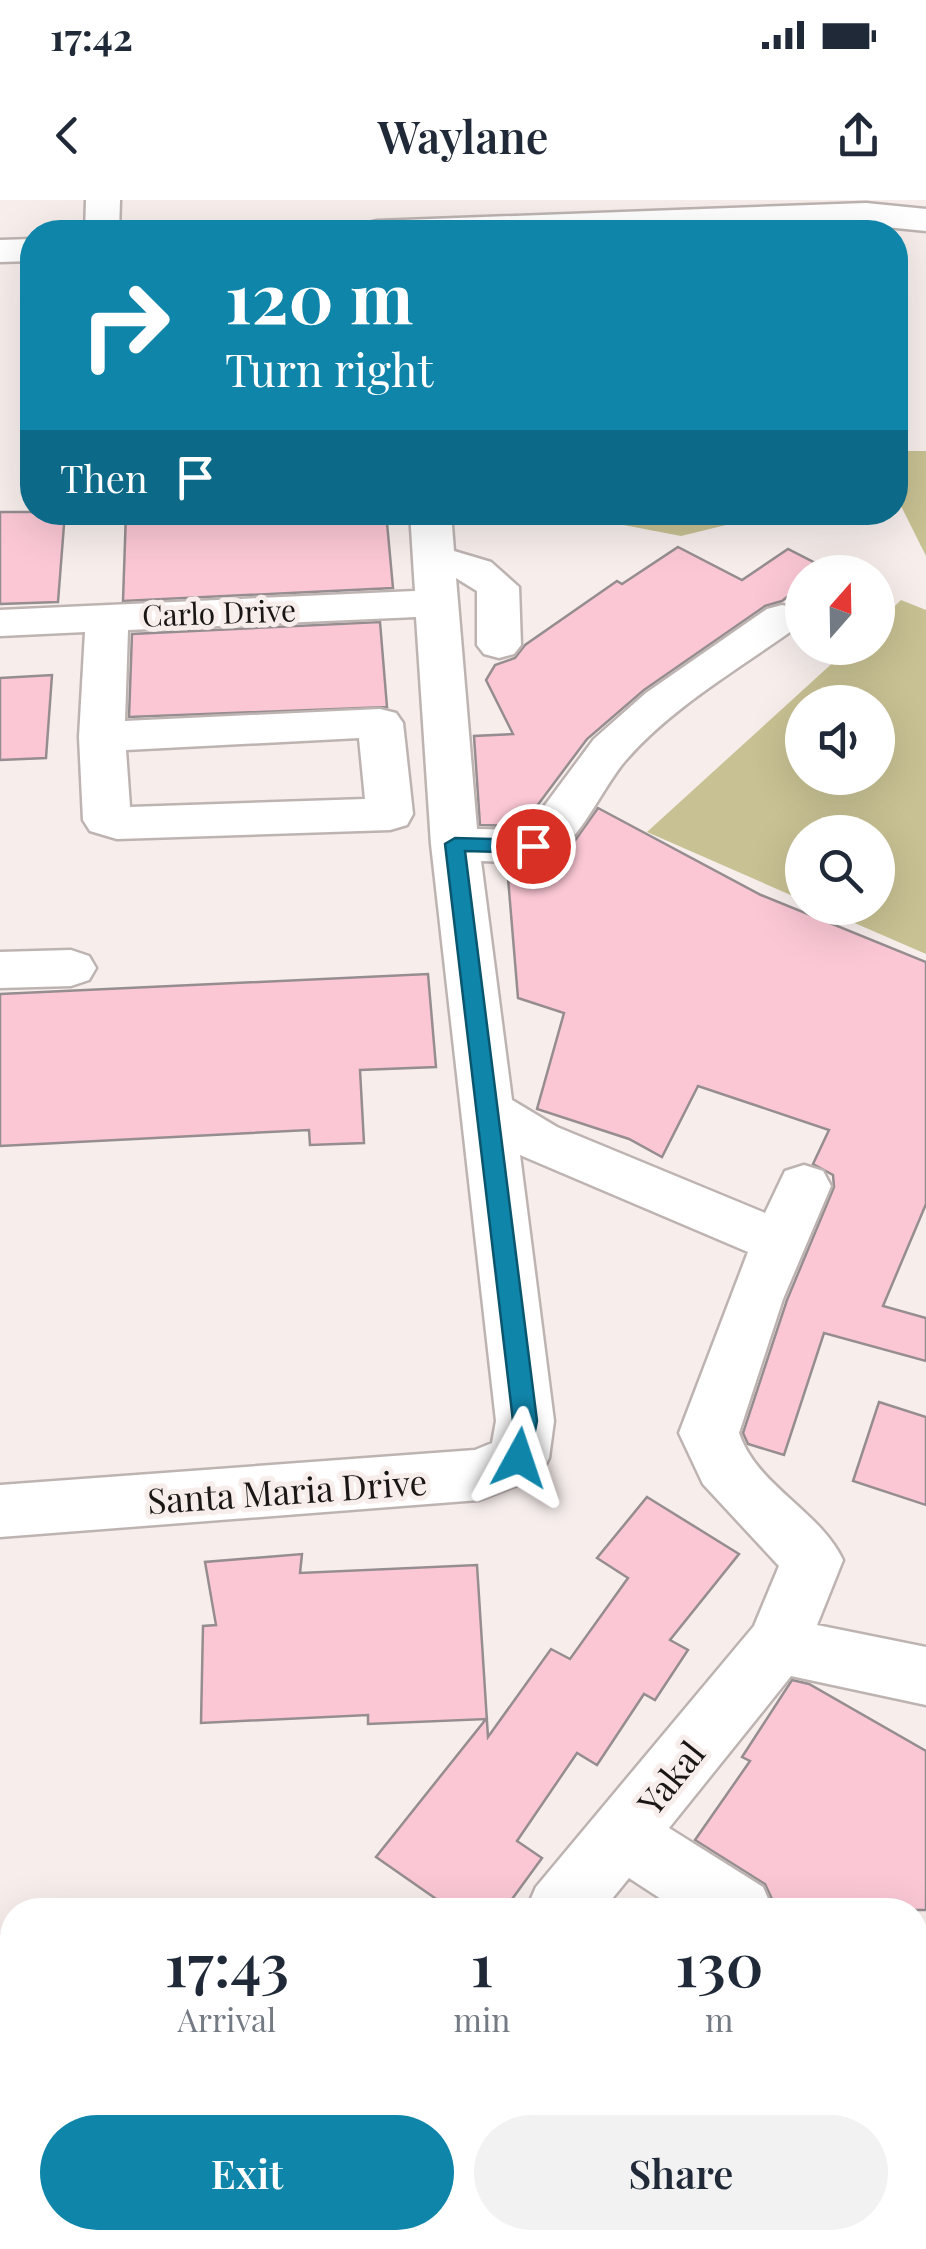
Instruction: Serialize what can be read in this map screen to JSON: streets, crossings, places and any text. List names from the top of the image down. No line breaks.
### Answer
{"streets":{"street":["Carlo Drive","Santa Maria Drive","Yakal"]},"crossings":[["Carlo Drive","Santa Maria Drive"]],"north":"top","page":{"status":"17:42","header":"Waylane","turn":["120 m","Turn right"],"then":"Then","eta":["17:43","Arrival","1","min","130","m"],"buttons":["Exit","Share"]}}
